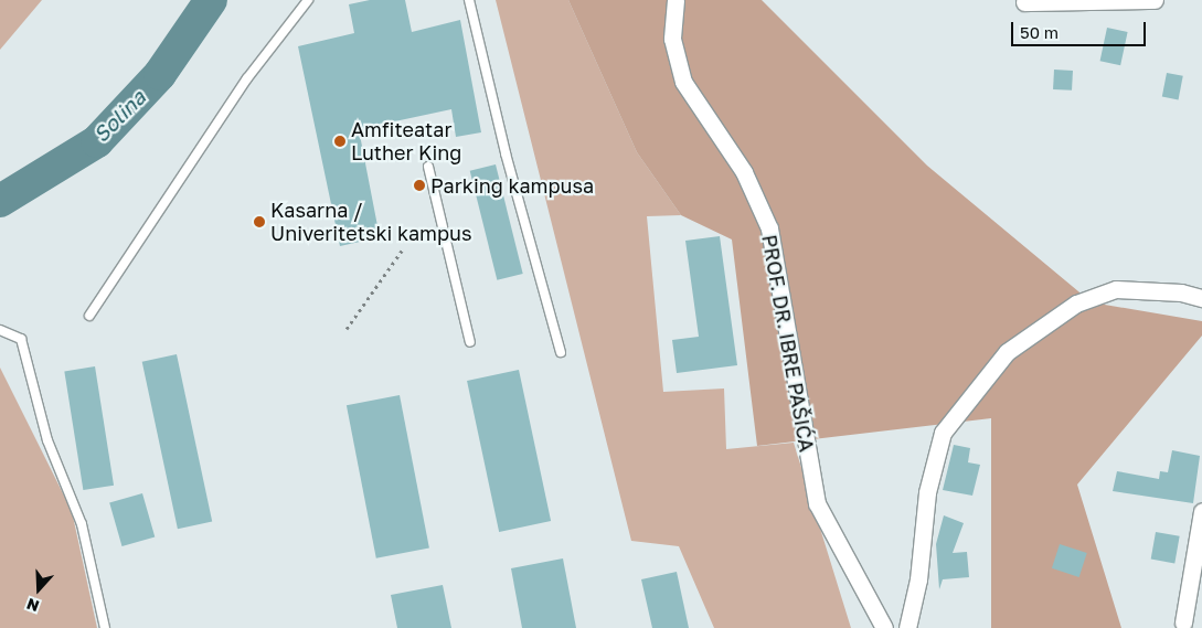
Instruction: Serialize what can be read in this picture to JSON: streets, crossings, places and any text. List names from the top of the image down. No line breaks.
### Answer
{"streets":{"street":["PROF. DR. IBRE PAŠIĆA"]},"water":["Solina"],"places":["Amfiteatar Luther King","Parking kampusa","Kasarna / Univeritetski kampus"],"scale_bar":"50 m","north":"bottom"}
